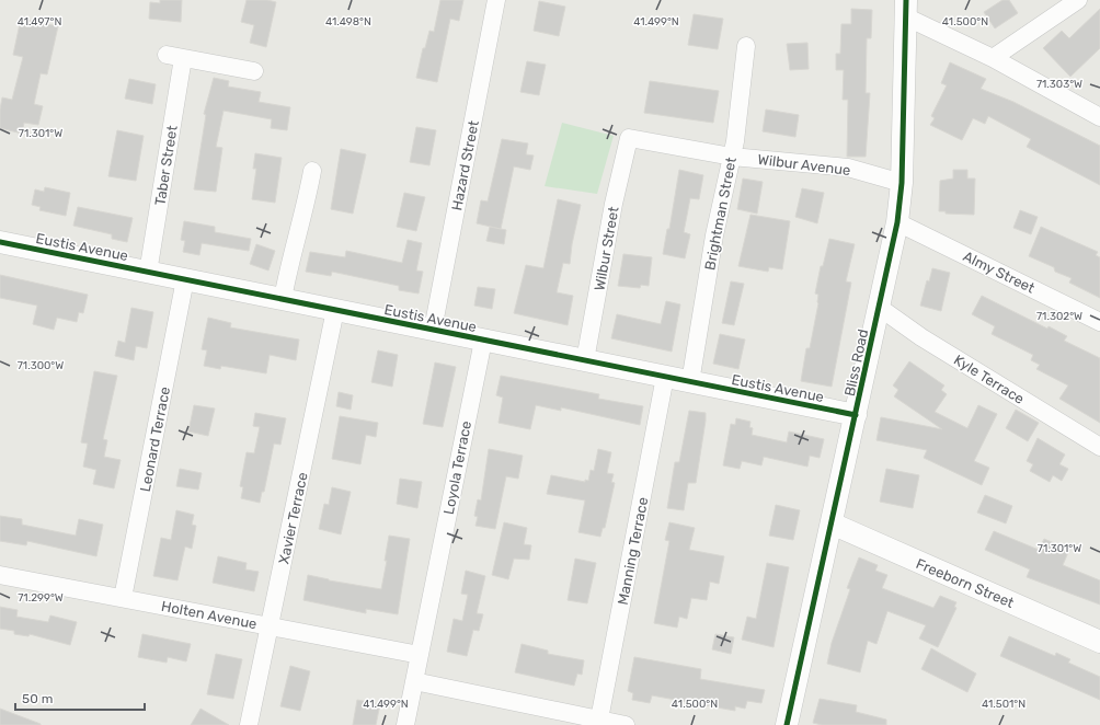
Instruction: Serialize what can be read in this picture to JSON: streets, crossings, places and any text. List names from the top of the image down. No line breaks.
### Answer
{"streets":{"street":["Wilbur Avenue","Taber Street","Hazard Street","Brightman Street","Eustis Avenue","Wilbur Street","Almy Street","Bliss Road","Kyle Terrace","Leonard Terrace","Loyola Terrace","Xavier Terrace","Manning Terrace","Freeborn Street","Holten Avenue"]},"crossings":[["Wilbur Avenue","Brightman Street"],["Wilbur Avenue","Wilbur Street"],["Wilbur Avenue","Bliss Road"],["Taber Street","Eustis Avenue"],["Hazard Street","Eustis Avenue"],["Brightman Street","Eustis Avenue"],["Eustis Avenue","Wilbur Street"],["Eustis Avenue","Bliss Road"],["Eustis Avenue","Leonard Terrace"],["Eustis Avenue","Loyola Terrace"],["Eustis Avenue","Xavier Terrace"],["Eustis Avenue","Manning Terrace"],["Almy Street","Bliss Road"],["Bliss Road","Kyle Terrace"],["Bliss Road","Freeborn Street"],["Leonard Terrace","Holten Avenue"],["Loyola Terrace","Holten Avenue"],["Xavier Terrace","Holten Avenue"]],"scale_bar":"50 m","coordinates":["41.497°N","41.498°N","41.499°N","41.500°N","71.303°W","71.301°W","71.302°W","71.300°W","71.299°W","41.501°N"]}
